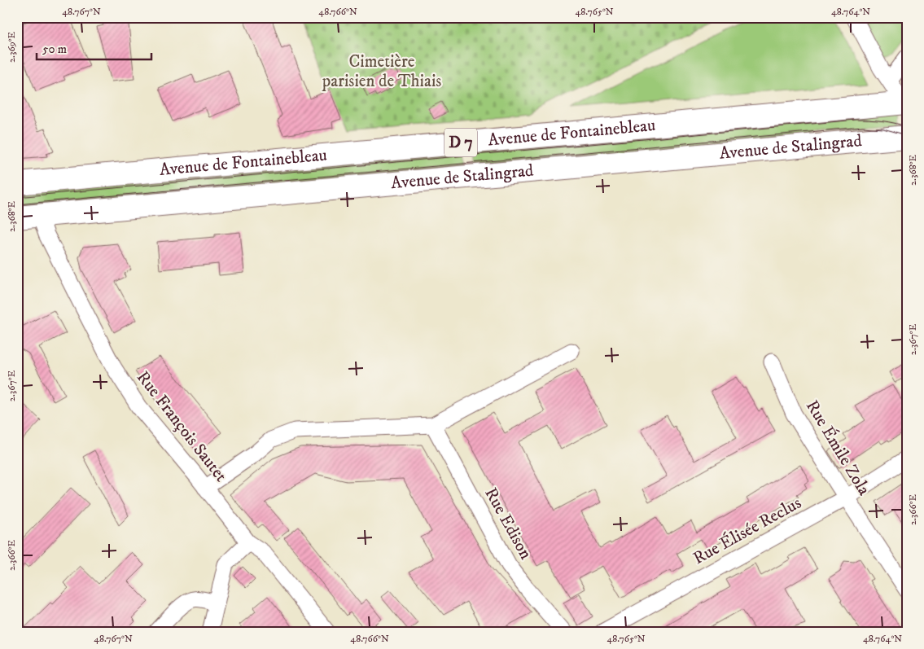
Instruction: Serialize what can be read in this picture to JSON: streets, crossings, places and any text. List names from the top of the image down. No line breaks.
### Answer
{"streets":{"main road":["Avenue de Fontainebleau","D 7","Avenue de Stalingrad"],"street":["Rue François Sautet","Rue Émile Zola","Rue Edison","Rue Élisée Reclus"]},"crossings":[["Avenue de Stalingrad","Rue François Sautet"],["Rue Émile Zola","Rue Élisée Reclus"]],"parks":["Cimetière parisien de Thiais"],"scale_bar":"50 m","coordinates":["48.767°N","48.766°N","48.765°N","48.764°N","2.369°E","2.368°E","2.367°E","2.366°E"]}
